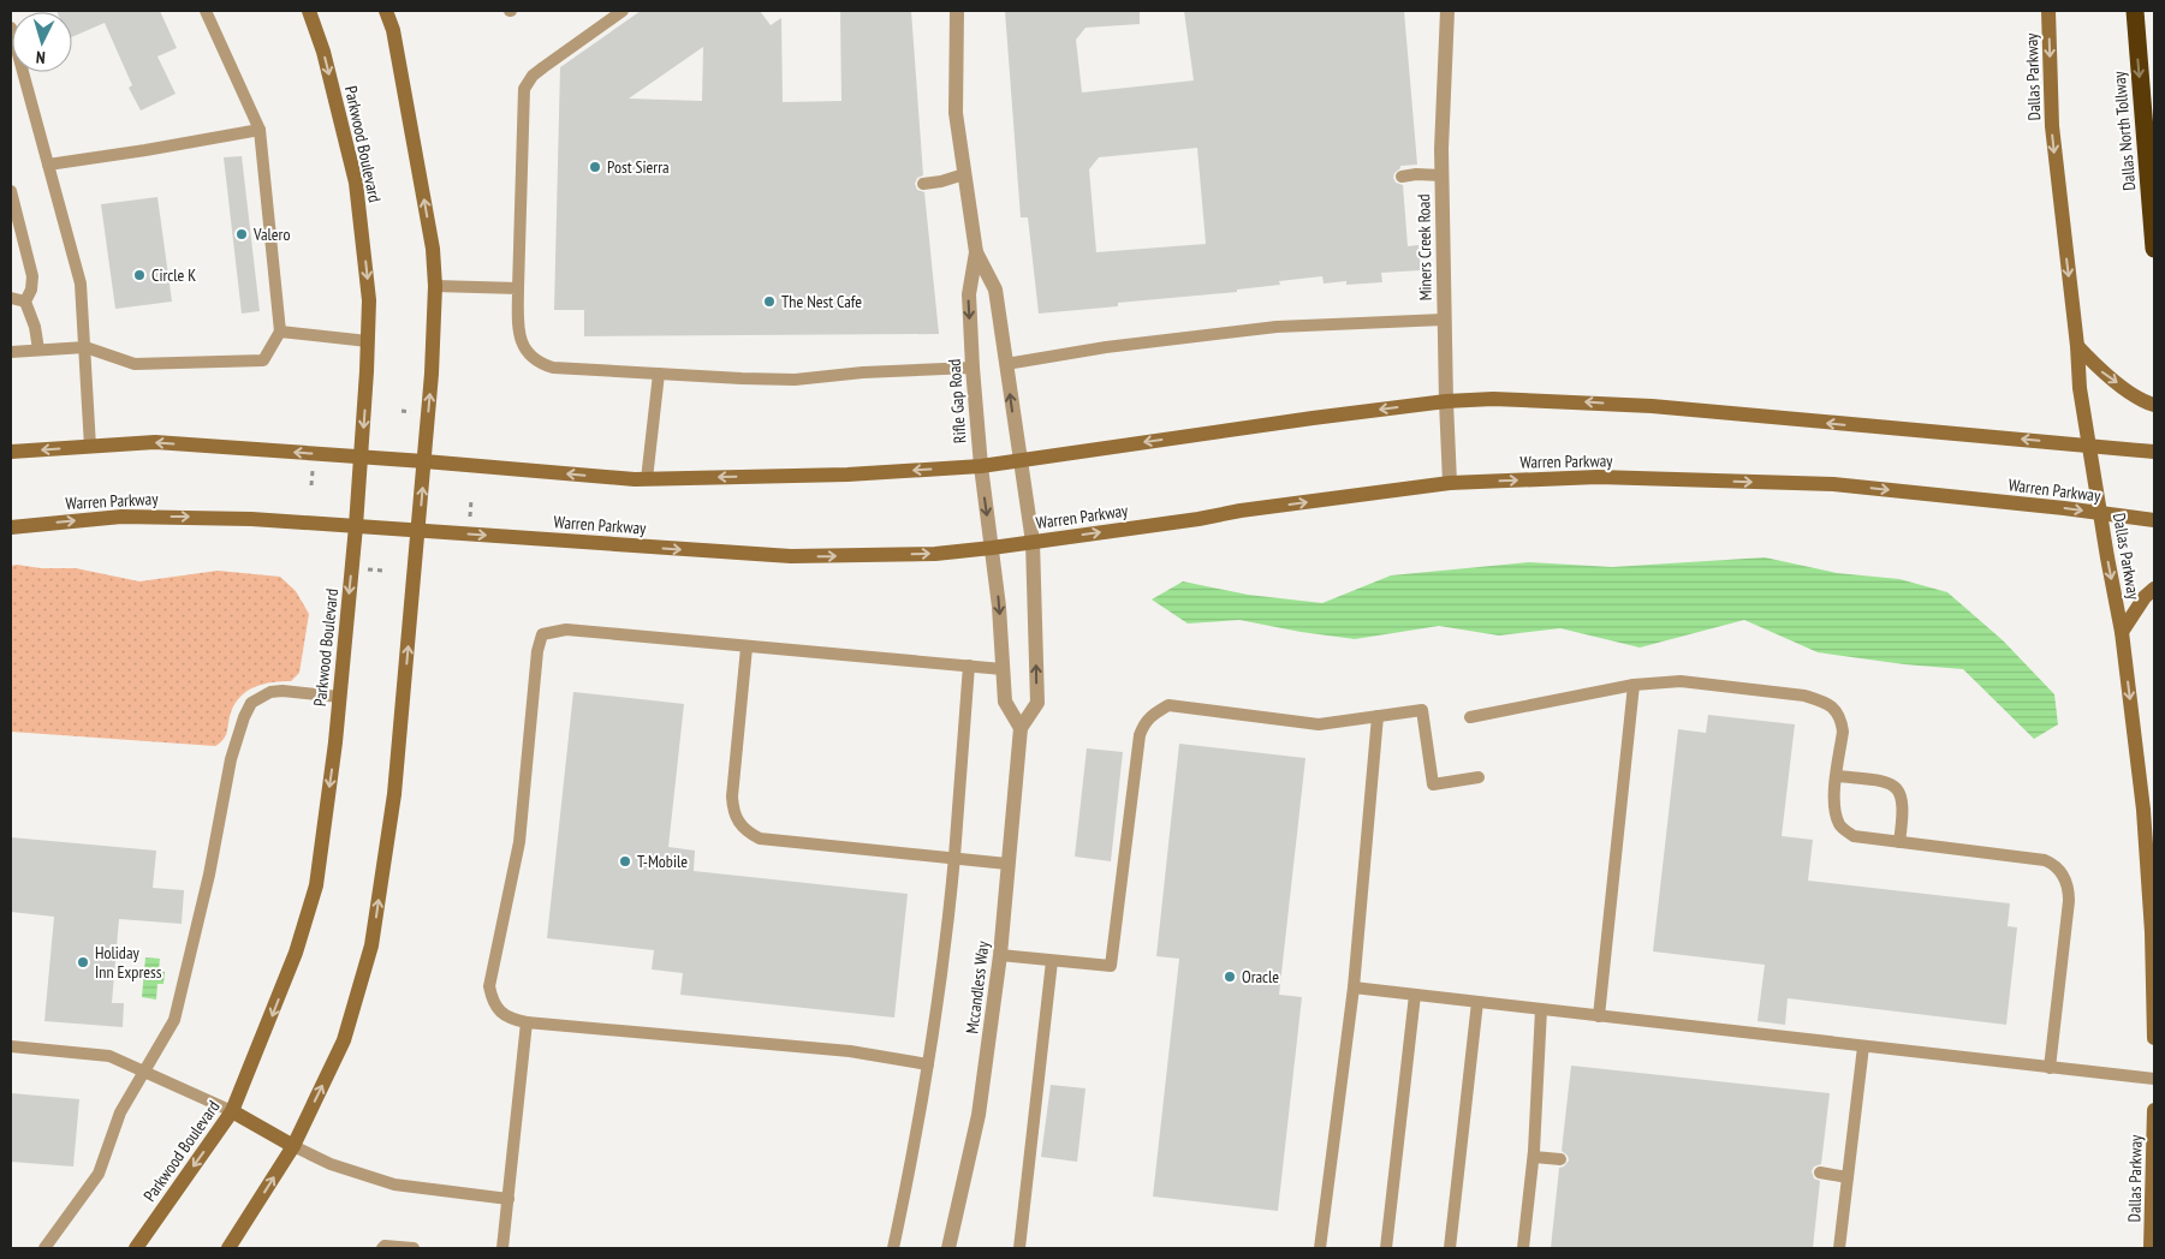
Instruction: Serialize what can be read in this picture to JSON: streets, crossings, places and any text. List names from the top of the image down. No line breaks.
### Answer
{"streets":{"highway":["Dallas North Tollway"],"main road":["Dallas Parkway","Parkwood Boulevard","Warren Parkway"],"street":["Miners Creek Road","Rifle Gap Road","Mccandless Way"]},"crossings":[["Dallas Parkway","Warren Parkway"],["Parkwood Boulevard","Warren Parkway"],["Miners Creek Road","Warren Parkway"],["Rifle Gap Road","Warren Parkway"],["Rifle Gap Road","Mccandless Way"],["Warren Parkway","Mccandless Way"]],"one_way":["Dallas Parkway","Dallas North Tollway"],"places":["Post Sierra","Valero","Circle K","The Nest Cafe","T-Mobile","Holiday Inn Express","Oracle"],"north":"bottom"}
